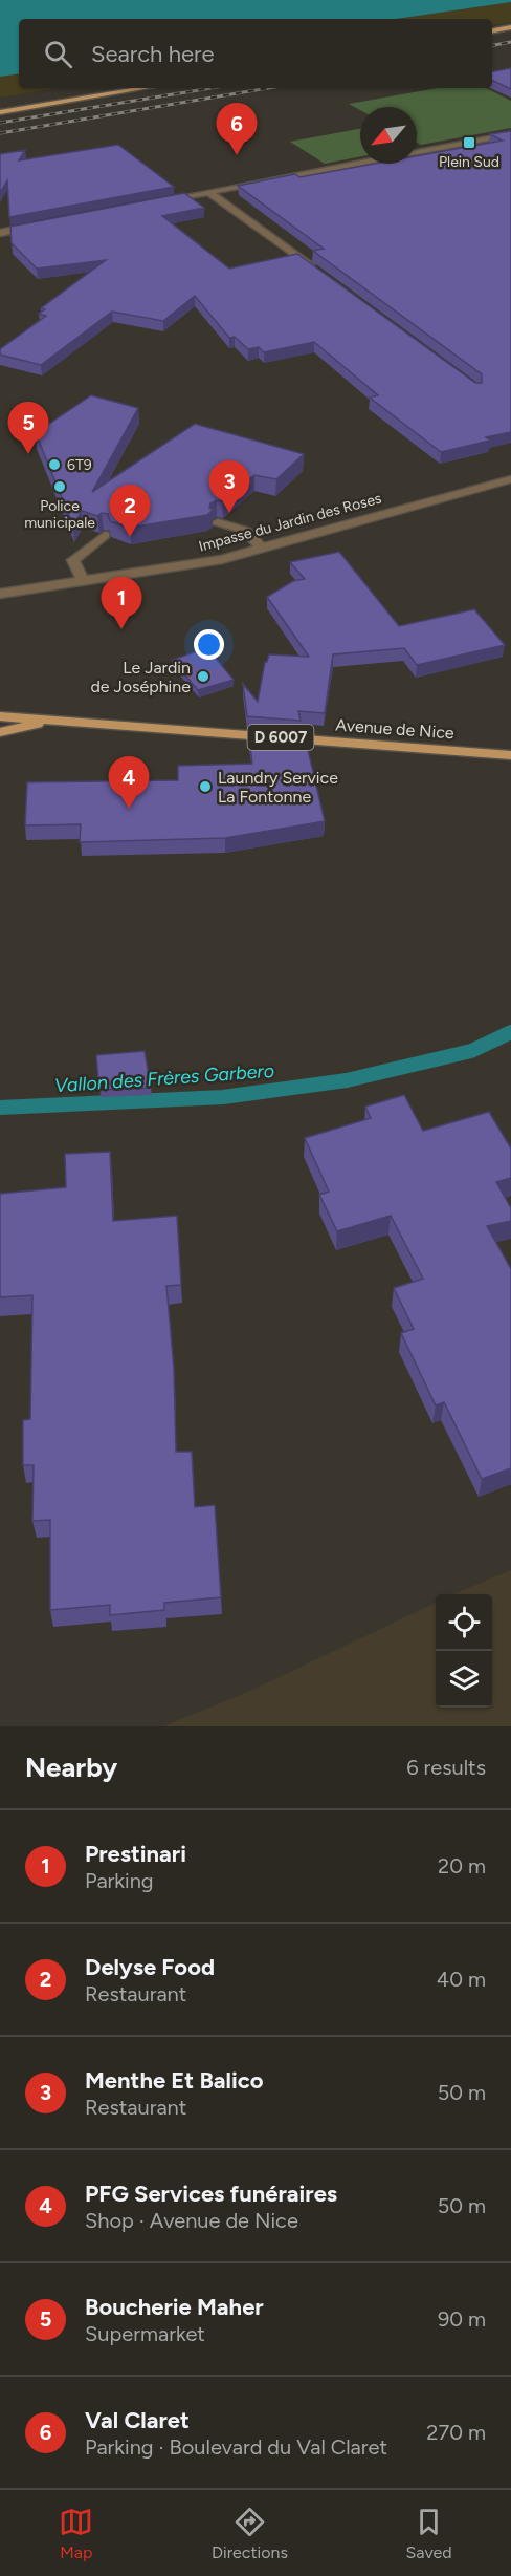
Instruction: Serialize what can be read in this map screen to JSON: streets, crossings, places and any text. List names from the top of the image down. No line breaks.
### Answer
{"streets":{"main road":["Avenue de Nice","D 6007"],"street":["Impasse du Jardin des Roses"]},"water":["Vallon des Frères Garbero"],"places":{"transit":["Plein Sud"],"other":["6T9","Police municipale","Le Jardin de Joséphine","Laundry Service La Fontonne"]},"north":"bottom left","page":{"search":"Search here","pins":["6","5","3","2","1","4"],"heading":["Nearby","6 results"],"list":[{"mark":"1","name":"Prestinari","note":"Parking","value":"20 m"},{"mark":"2","name":"Delyse Food","note":"Restaurant","value":"40 m"},{"mark":"3","name":"Menthe Et Balico","note":"Restaurant","value":"50 m"},{"mark":"4","name":"PFG Services funéraires","note":"Shop · Avenue de Nice","value":"50 m"},{"mark":"5","name":"Boucherie Maher","note":"Supermarket","value":"90 m"},{"mark":"6","name":"Val Claret","note":"Parking · Boulevard du Val Claret","value":"270 m"}],"nav":["Map","Directions","Saved"]}}
